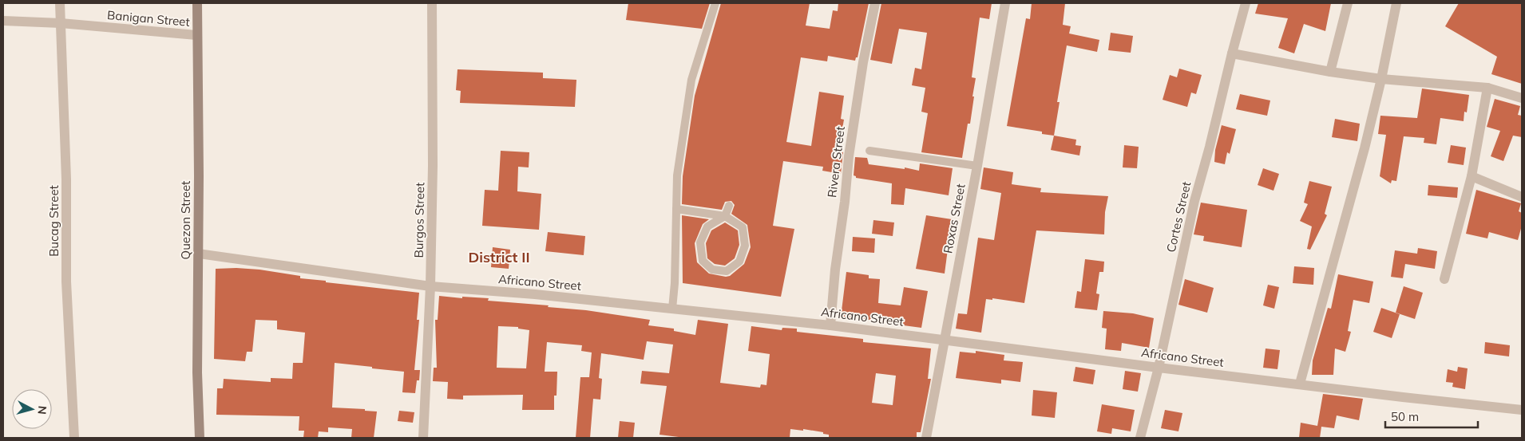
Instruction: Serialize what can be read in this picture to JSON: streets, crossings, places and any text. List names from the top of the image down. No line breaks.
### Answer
{"streets":{"main road":["Quezon Street"],"street":["Banigan Street","Rivera Street","Cortes Street","Roxas Street","Burgos Street","Bucag Street","Africano Street"]},"crossings":[["Banigan Street","Quezon Street"],["Banigan Street","Bucag Street"],["Rivera Street","Africano Street"],["Cortes Street","Africano Street"],["Roxas Street","Africano Street"],["Quezon Street","Africano Street"],["Burgos Street","Africano Street"]],"districts":["District II"],"scale_bar":"50 m","north":"right"}
